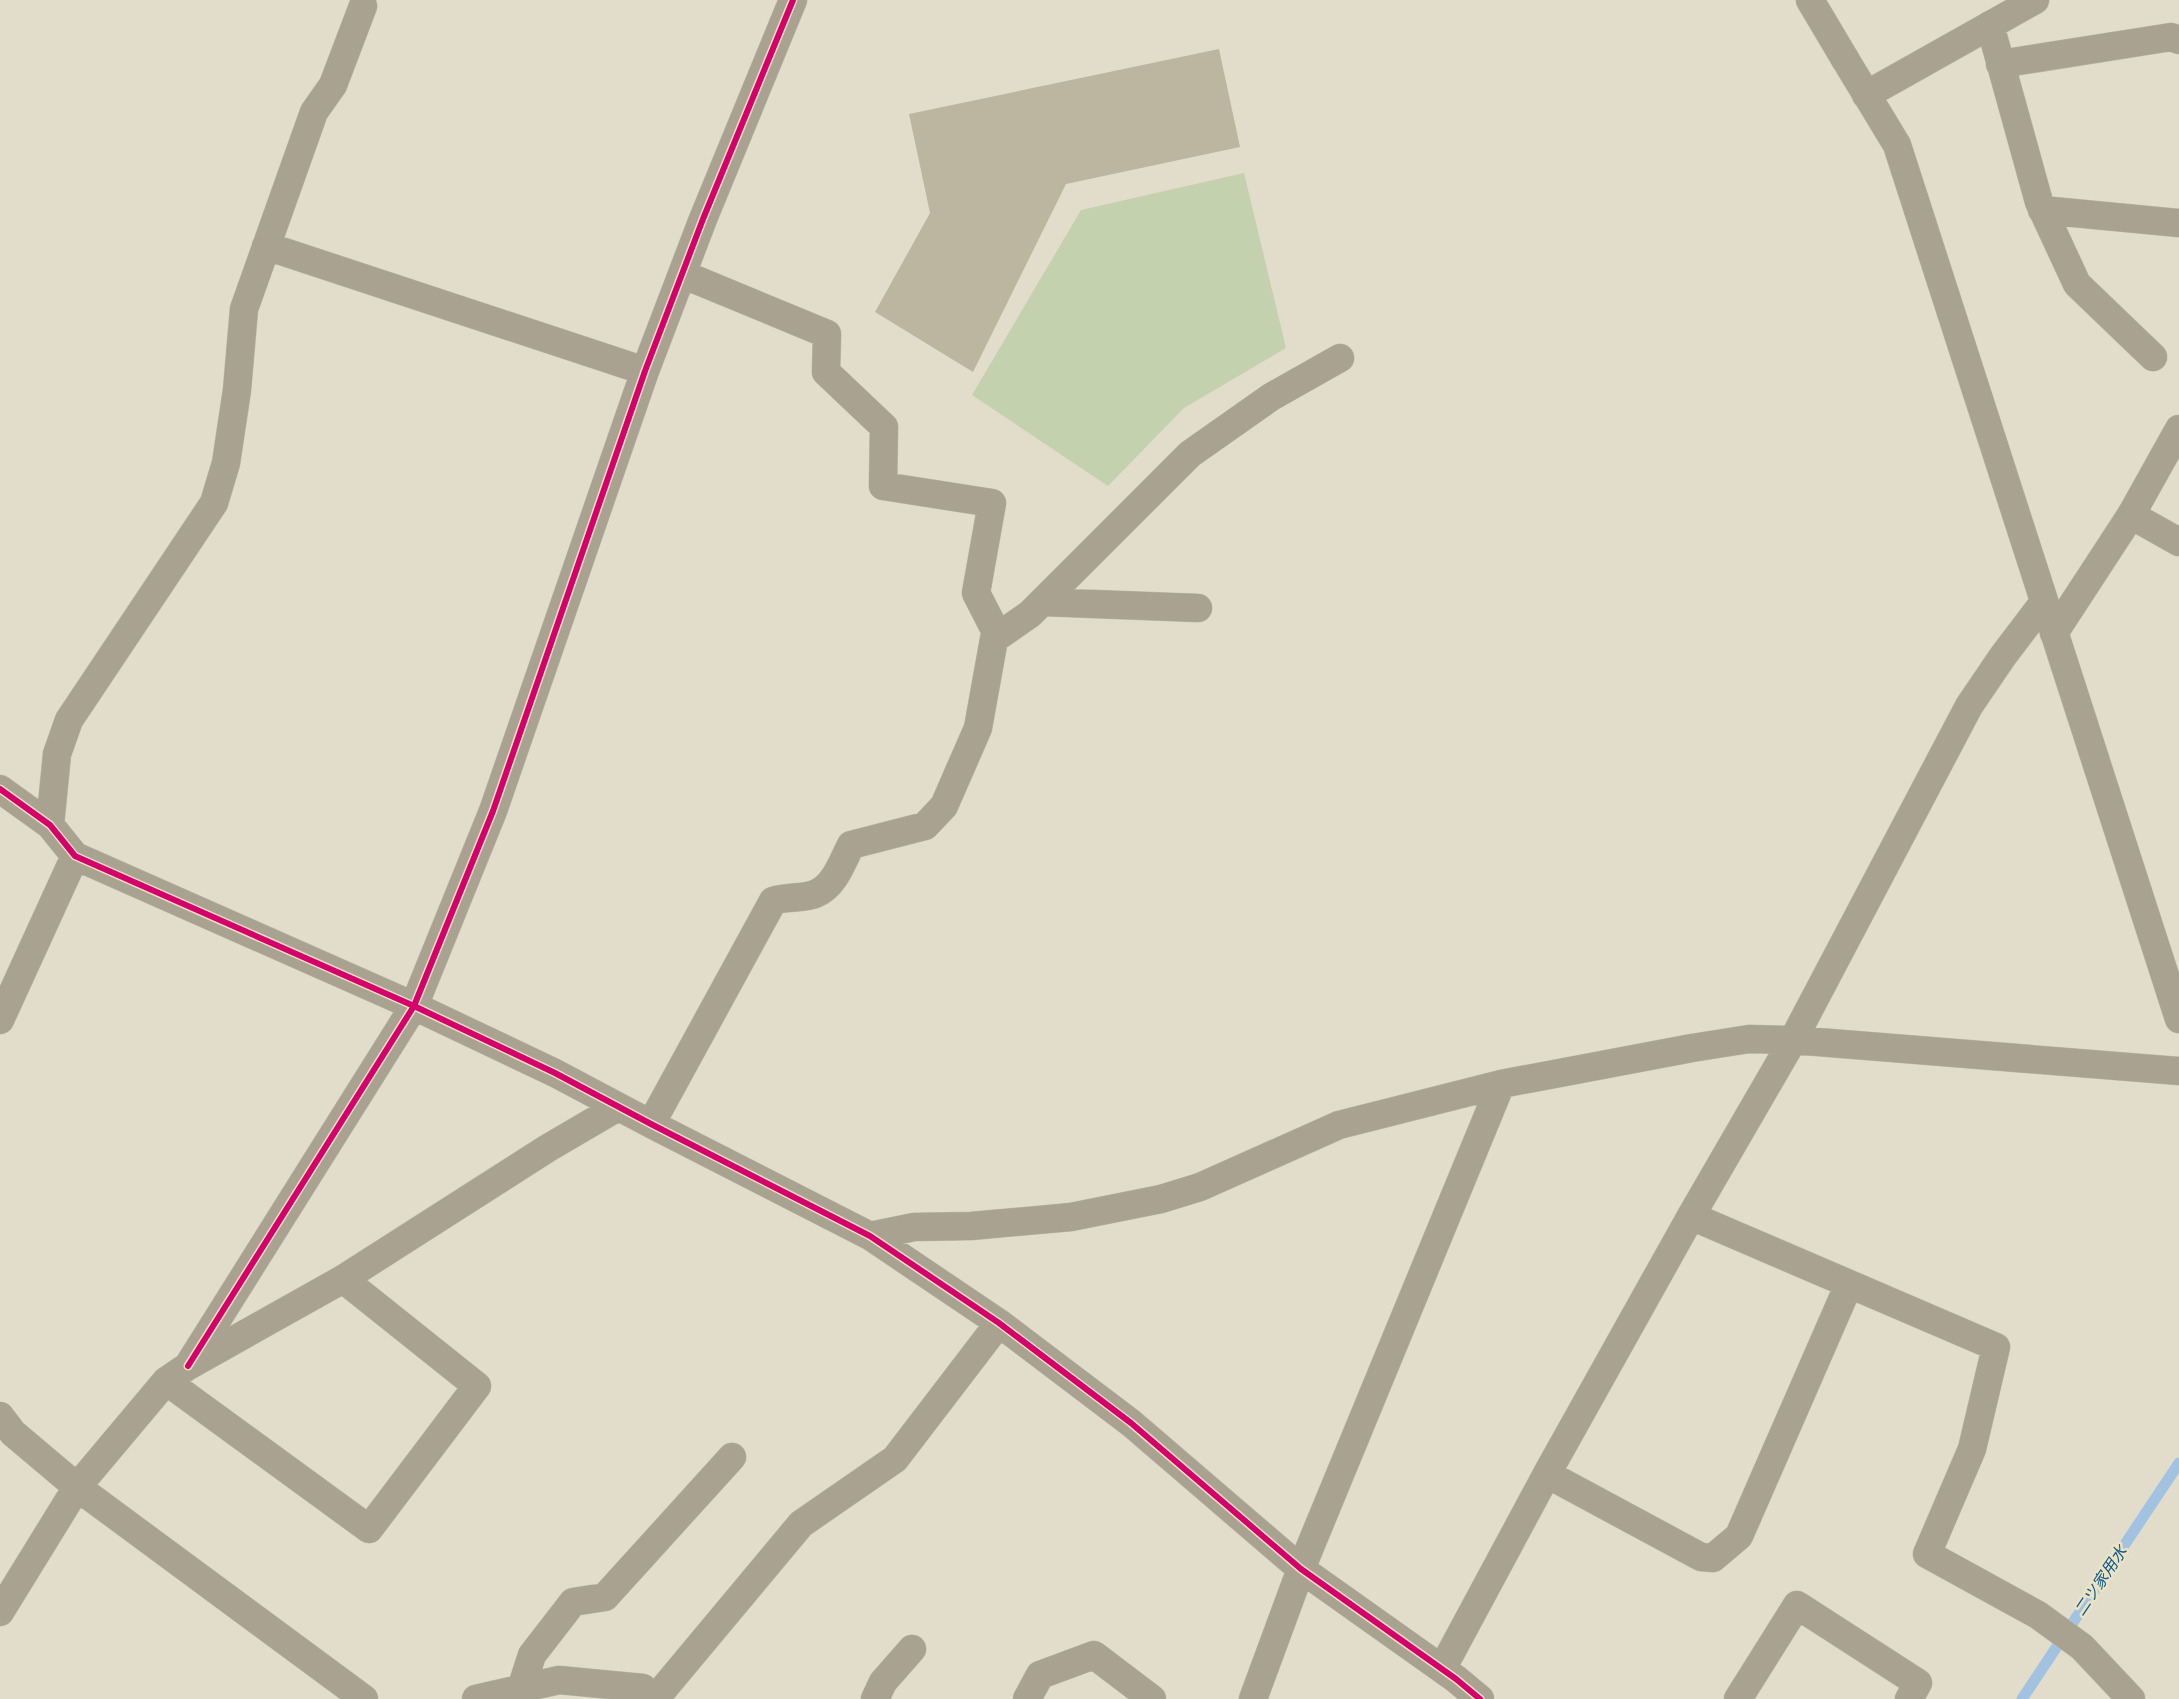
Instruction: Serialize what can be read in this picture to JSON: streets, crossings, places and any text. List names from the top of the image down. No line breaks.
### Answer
{"water":["二ツ家用水"]}
